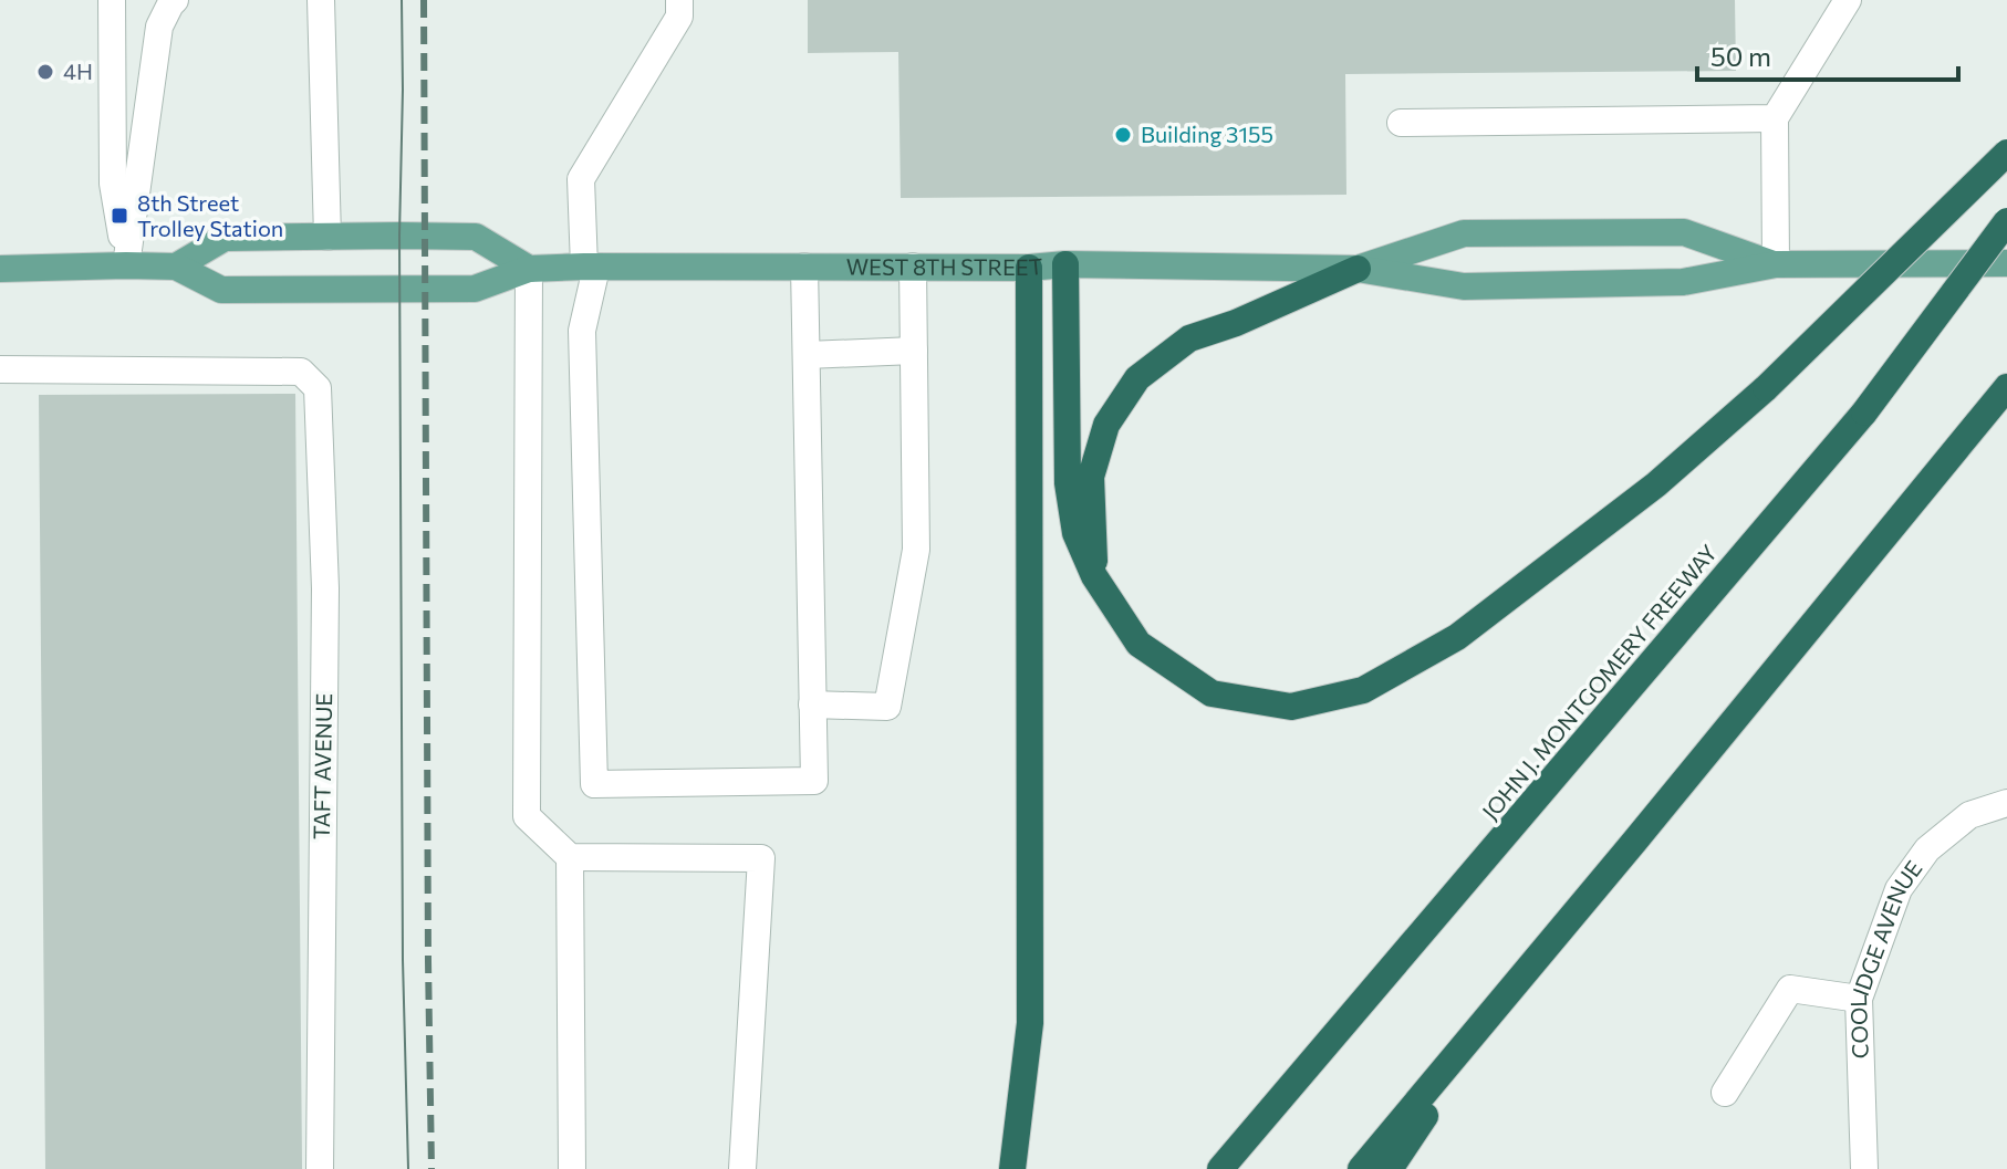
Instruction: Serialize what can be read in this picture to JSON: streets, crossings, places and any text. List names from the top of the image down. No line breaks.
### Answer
{"streets":{"highway":["JOHN J. MONTGOMERY FREEWAY"],"main road":["WEST 8TH STREET"],"street":["TAFT AVENUE","COOLIDGE AVENUE"]},"places":{"other":["4H","Building 3155"],"transit":["8th Street Trolley Station"]},"scale_bar":"50 m"}
